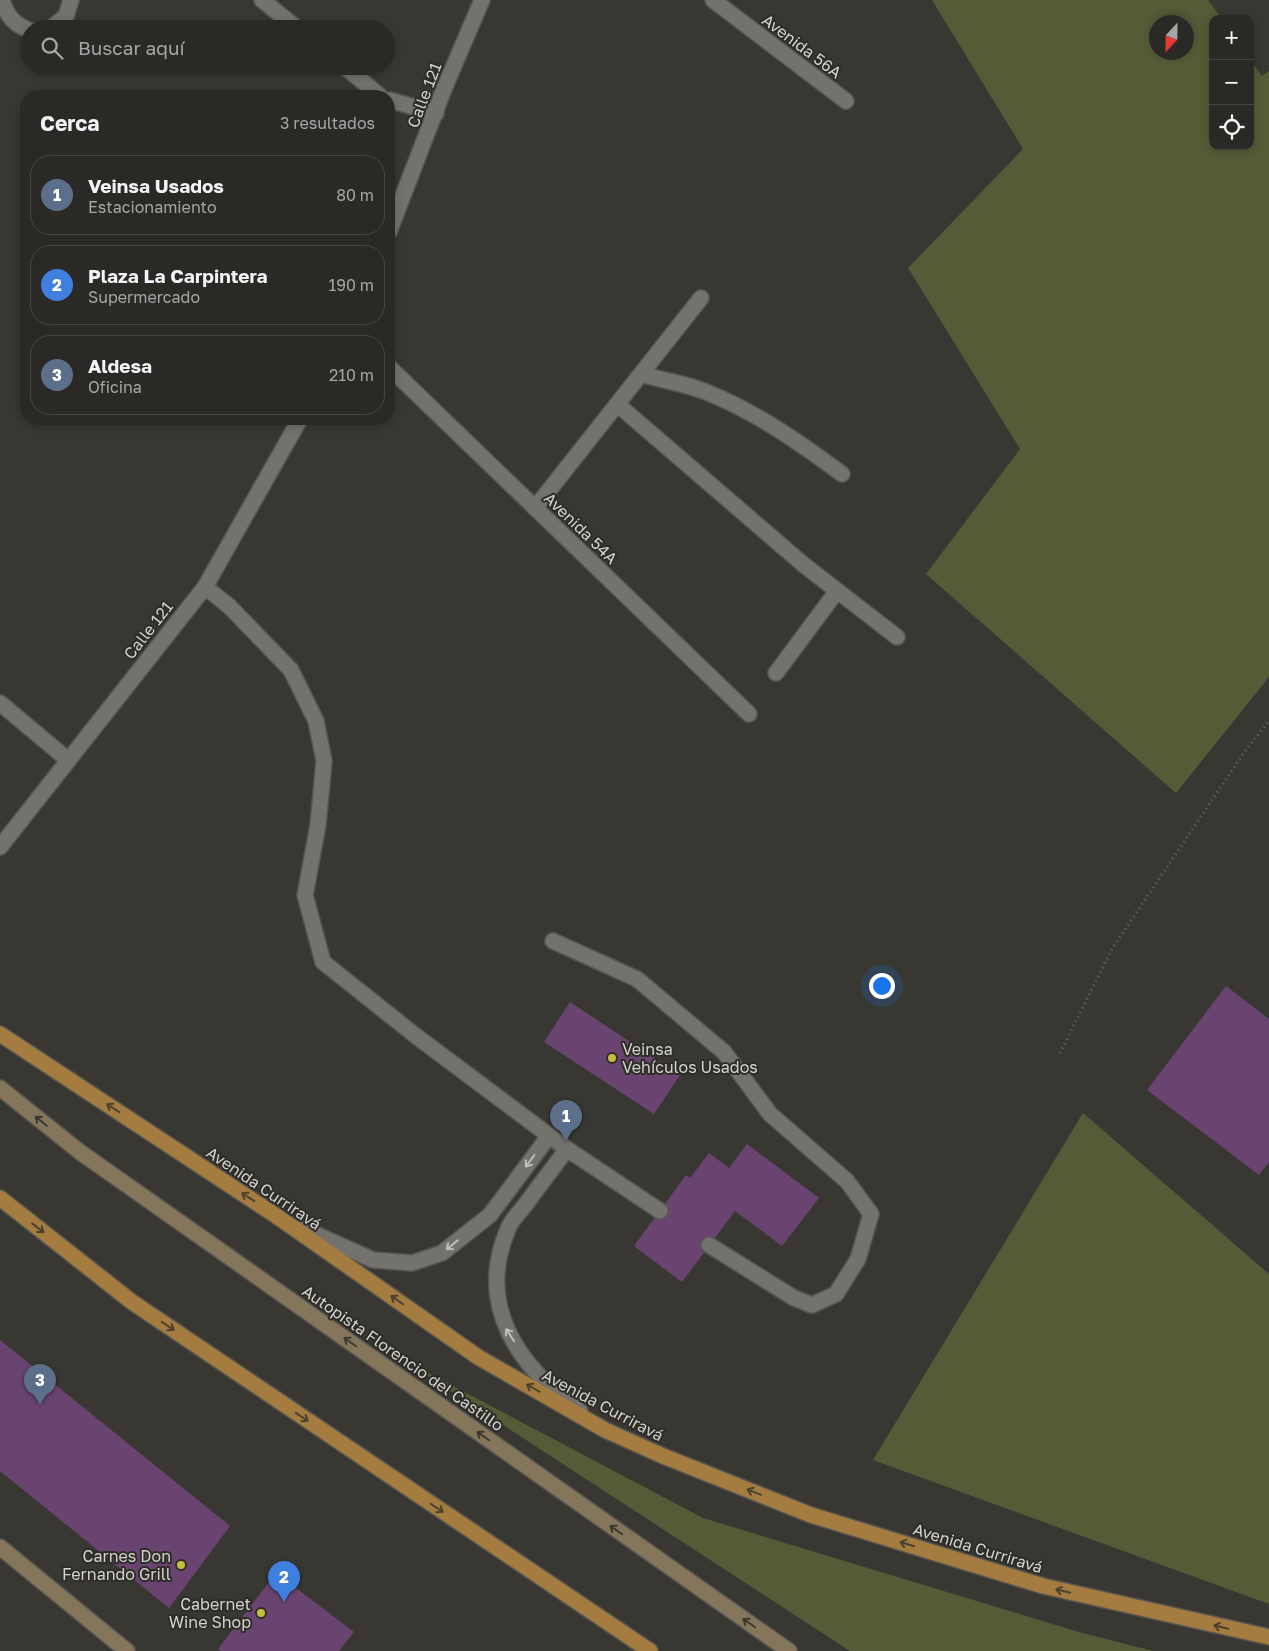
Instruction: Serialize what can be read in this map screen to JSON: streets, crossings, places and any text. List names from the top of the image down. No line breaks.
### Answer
{"streets":{"highway":["Avenida Curriravá"],"main road":["Autopista Florencio del Castillo"],"street":["Avenida 56A","Calle 121","Avenida 54A"]},"one_way":["Avenida Curriravá","Autopista Florencio del Castillo"],"places":["Veinsa Vehículos Usados","Carnes Don Fernando Grill","Cabernet Wine Shop"],"north":"bottom","page":{"map_buttons":["+","−"],"search":"Buscar aquí","heading":["Cerca","3 resultados"],"list":[{"mark":"1","name":"Veinsa Usados","note":"Estacionamiento","value":"80 m"},{"mark":"2","name":"Plaza La Carpintera","note":"Supermercado","value":"190 m"},{"mark":"3","name":"Aldesa","note":"Oficina","value":"210 m"}],"pins":["1","3","2"]}}
